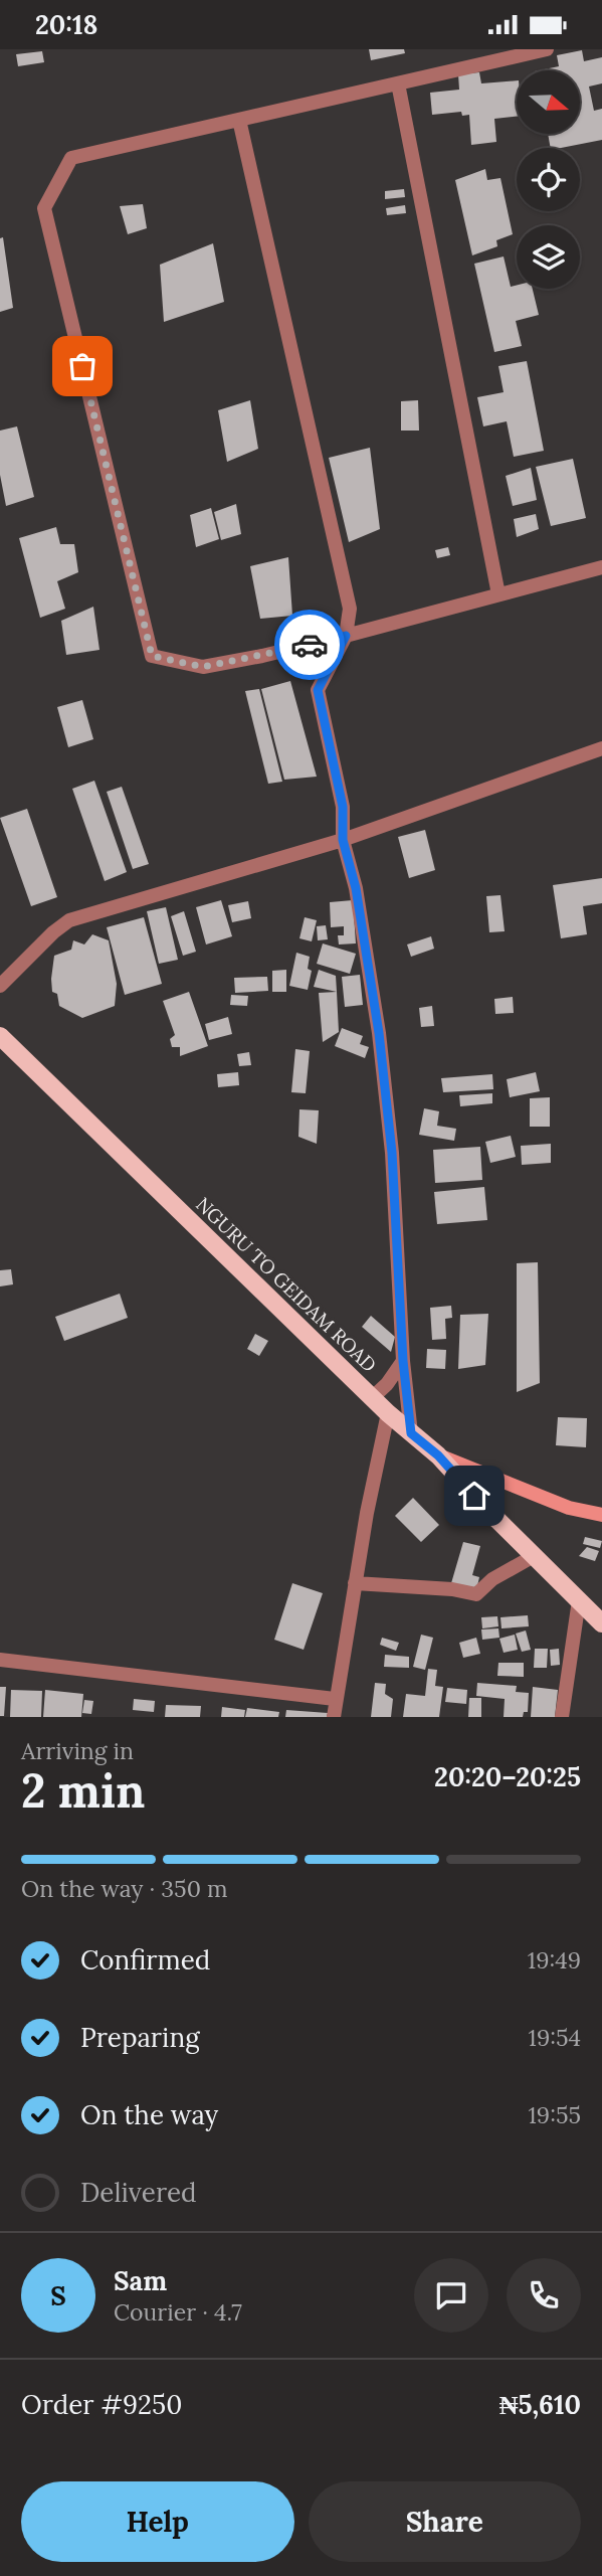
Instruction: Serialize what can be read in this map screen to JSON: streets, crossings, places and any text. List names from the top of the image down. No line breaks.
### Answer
{"streets":{"main road":["NGURU TO GEIDAM ROAD"]},"north":"right","page":{"status":"20:18","heading":["2 min","Arriving in","20:20–20:25"],"panel":["Sam","Courier · 4.7","Order #9250","₦5,610"],"bar":"On the way · 350 m","list":[["Confirmed","19:49"],["Preparing","19:54"],["On the way","19:55"],"Delivered"],"round":"S","buttons":["Help","Share"]}}
